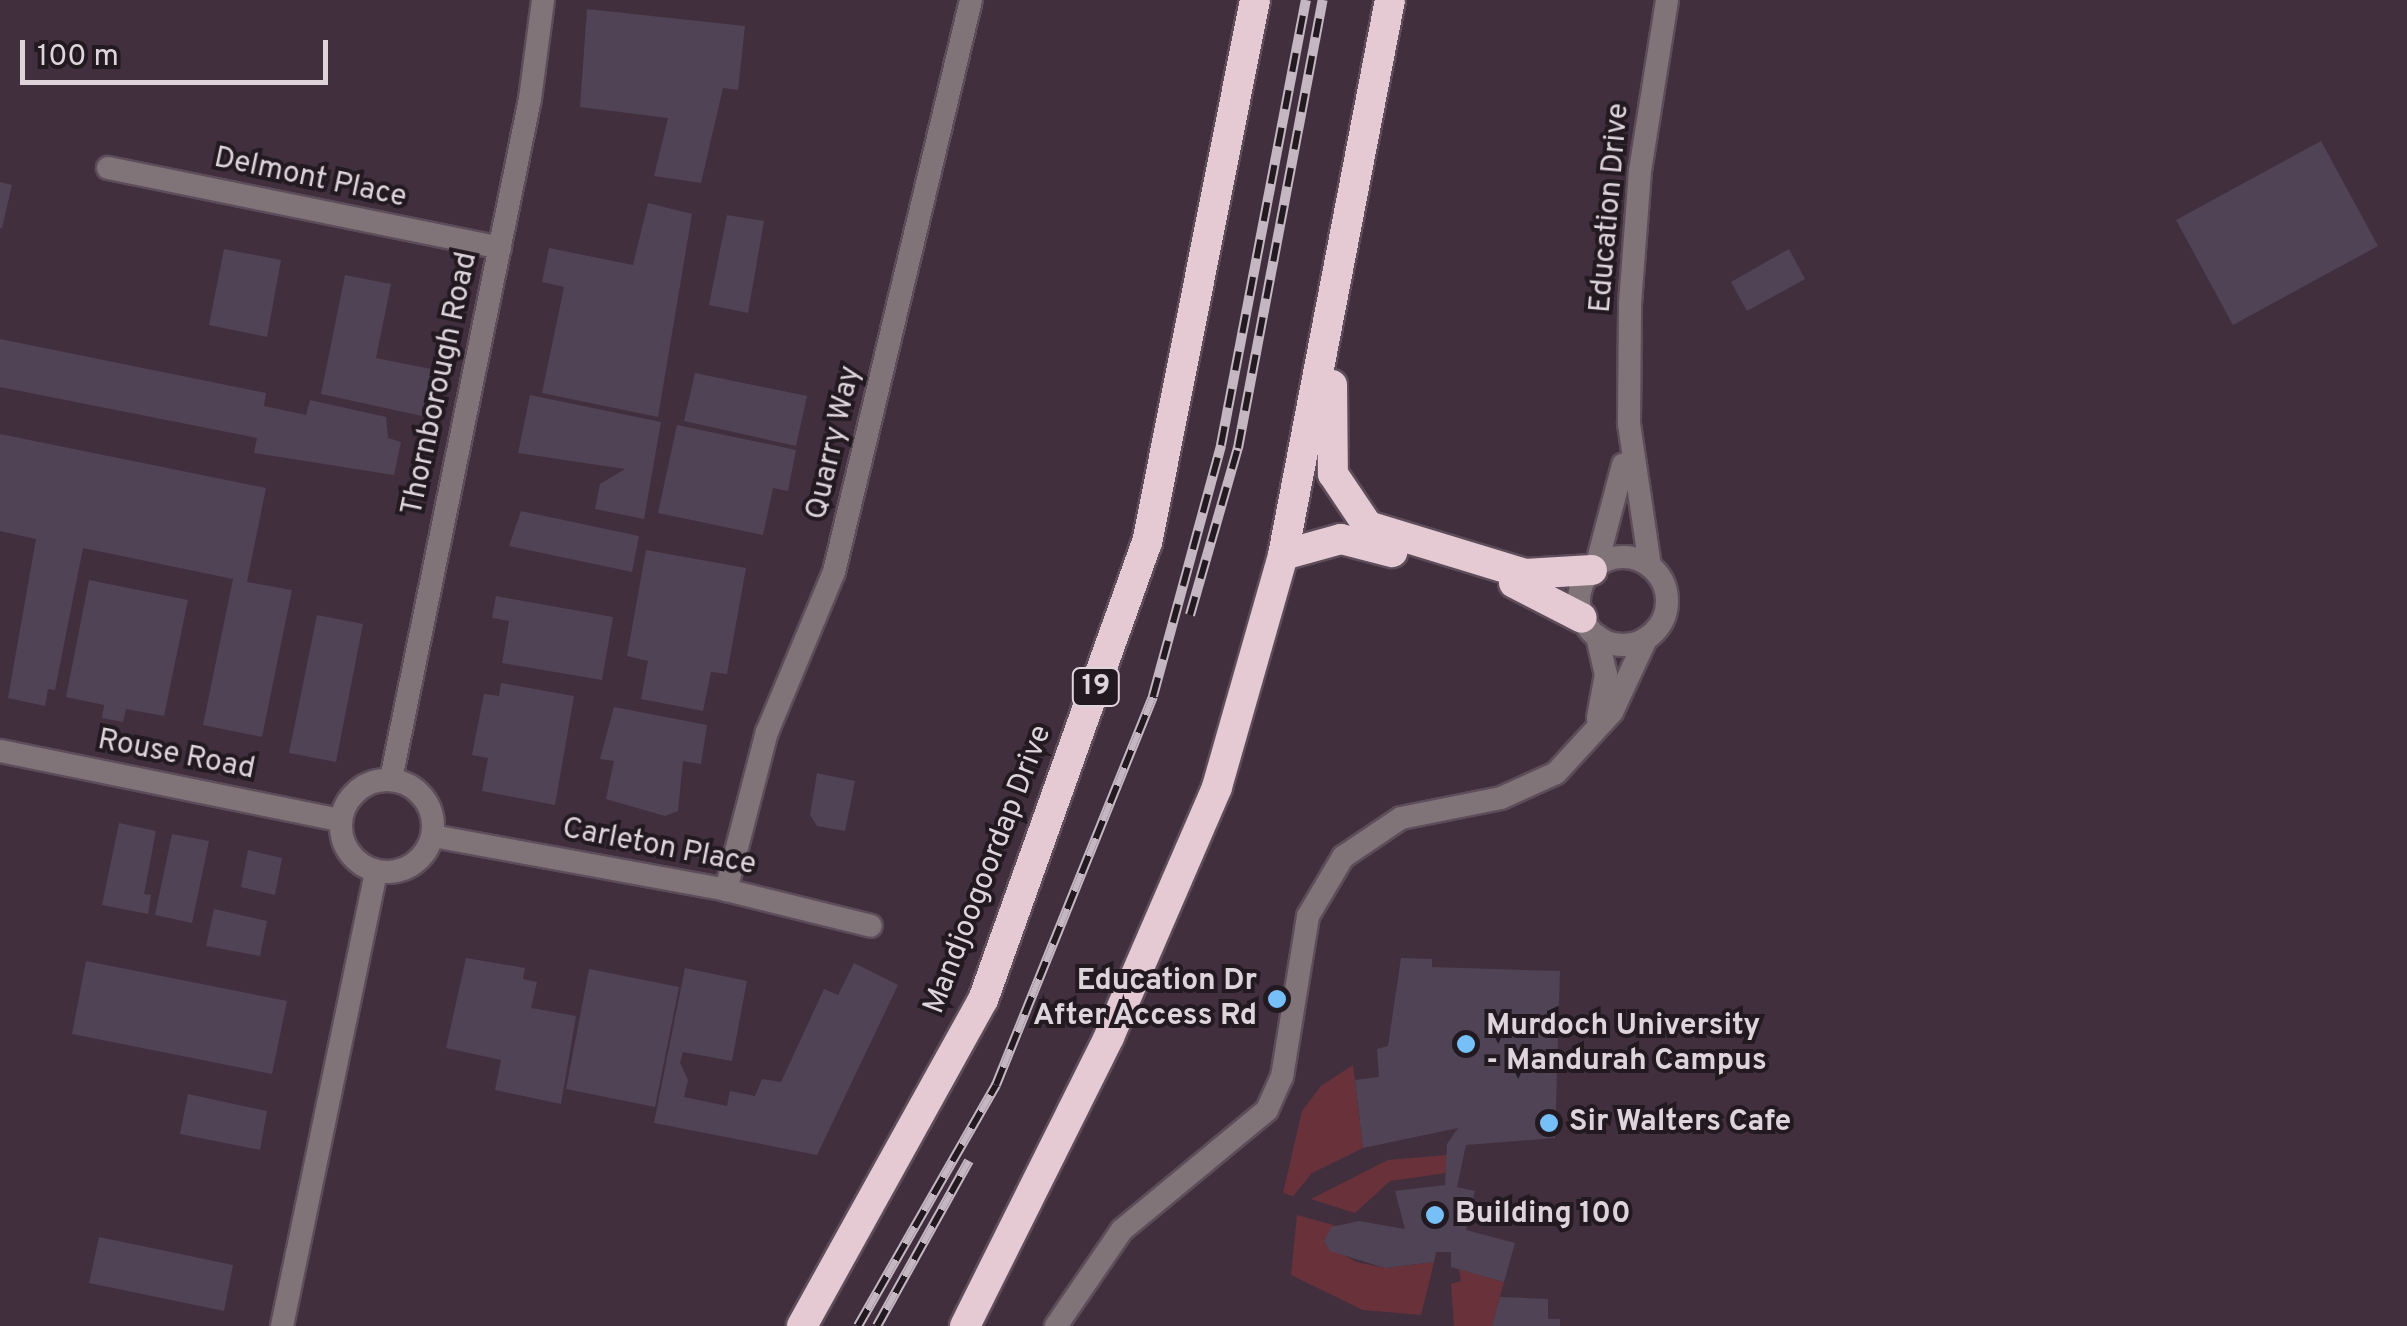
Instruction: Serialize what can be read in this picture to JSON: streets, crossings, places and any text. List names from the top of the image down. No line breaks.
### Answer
{"streets":{"highway":["19","Mandjoogoordap Drive"],"street":["Delmont Place","Education Drive","Thornborough Road","Quarry Way","Rouse Road","Carleton Place"]},"crossings":[["Delmont Place","Thornborough Road"],["Thornborough Road","Rouse Road"],["Thornborough Road","Carleton Place"],["Quarry Way","Carleton Place"],["Rouse Road","Carleton Place"]],"places":["Education Dr After Access Rd","Murdoch University - Mandurah Campus","Sir Walters Cafe","Building 100"],"scale_bar":"100 m"}
